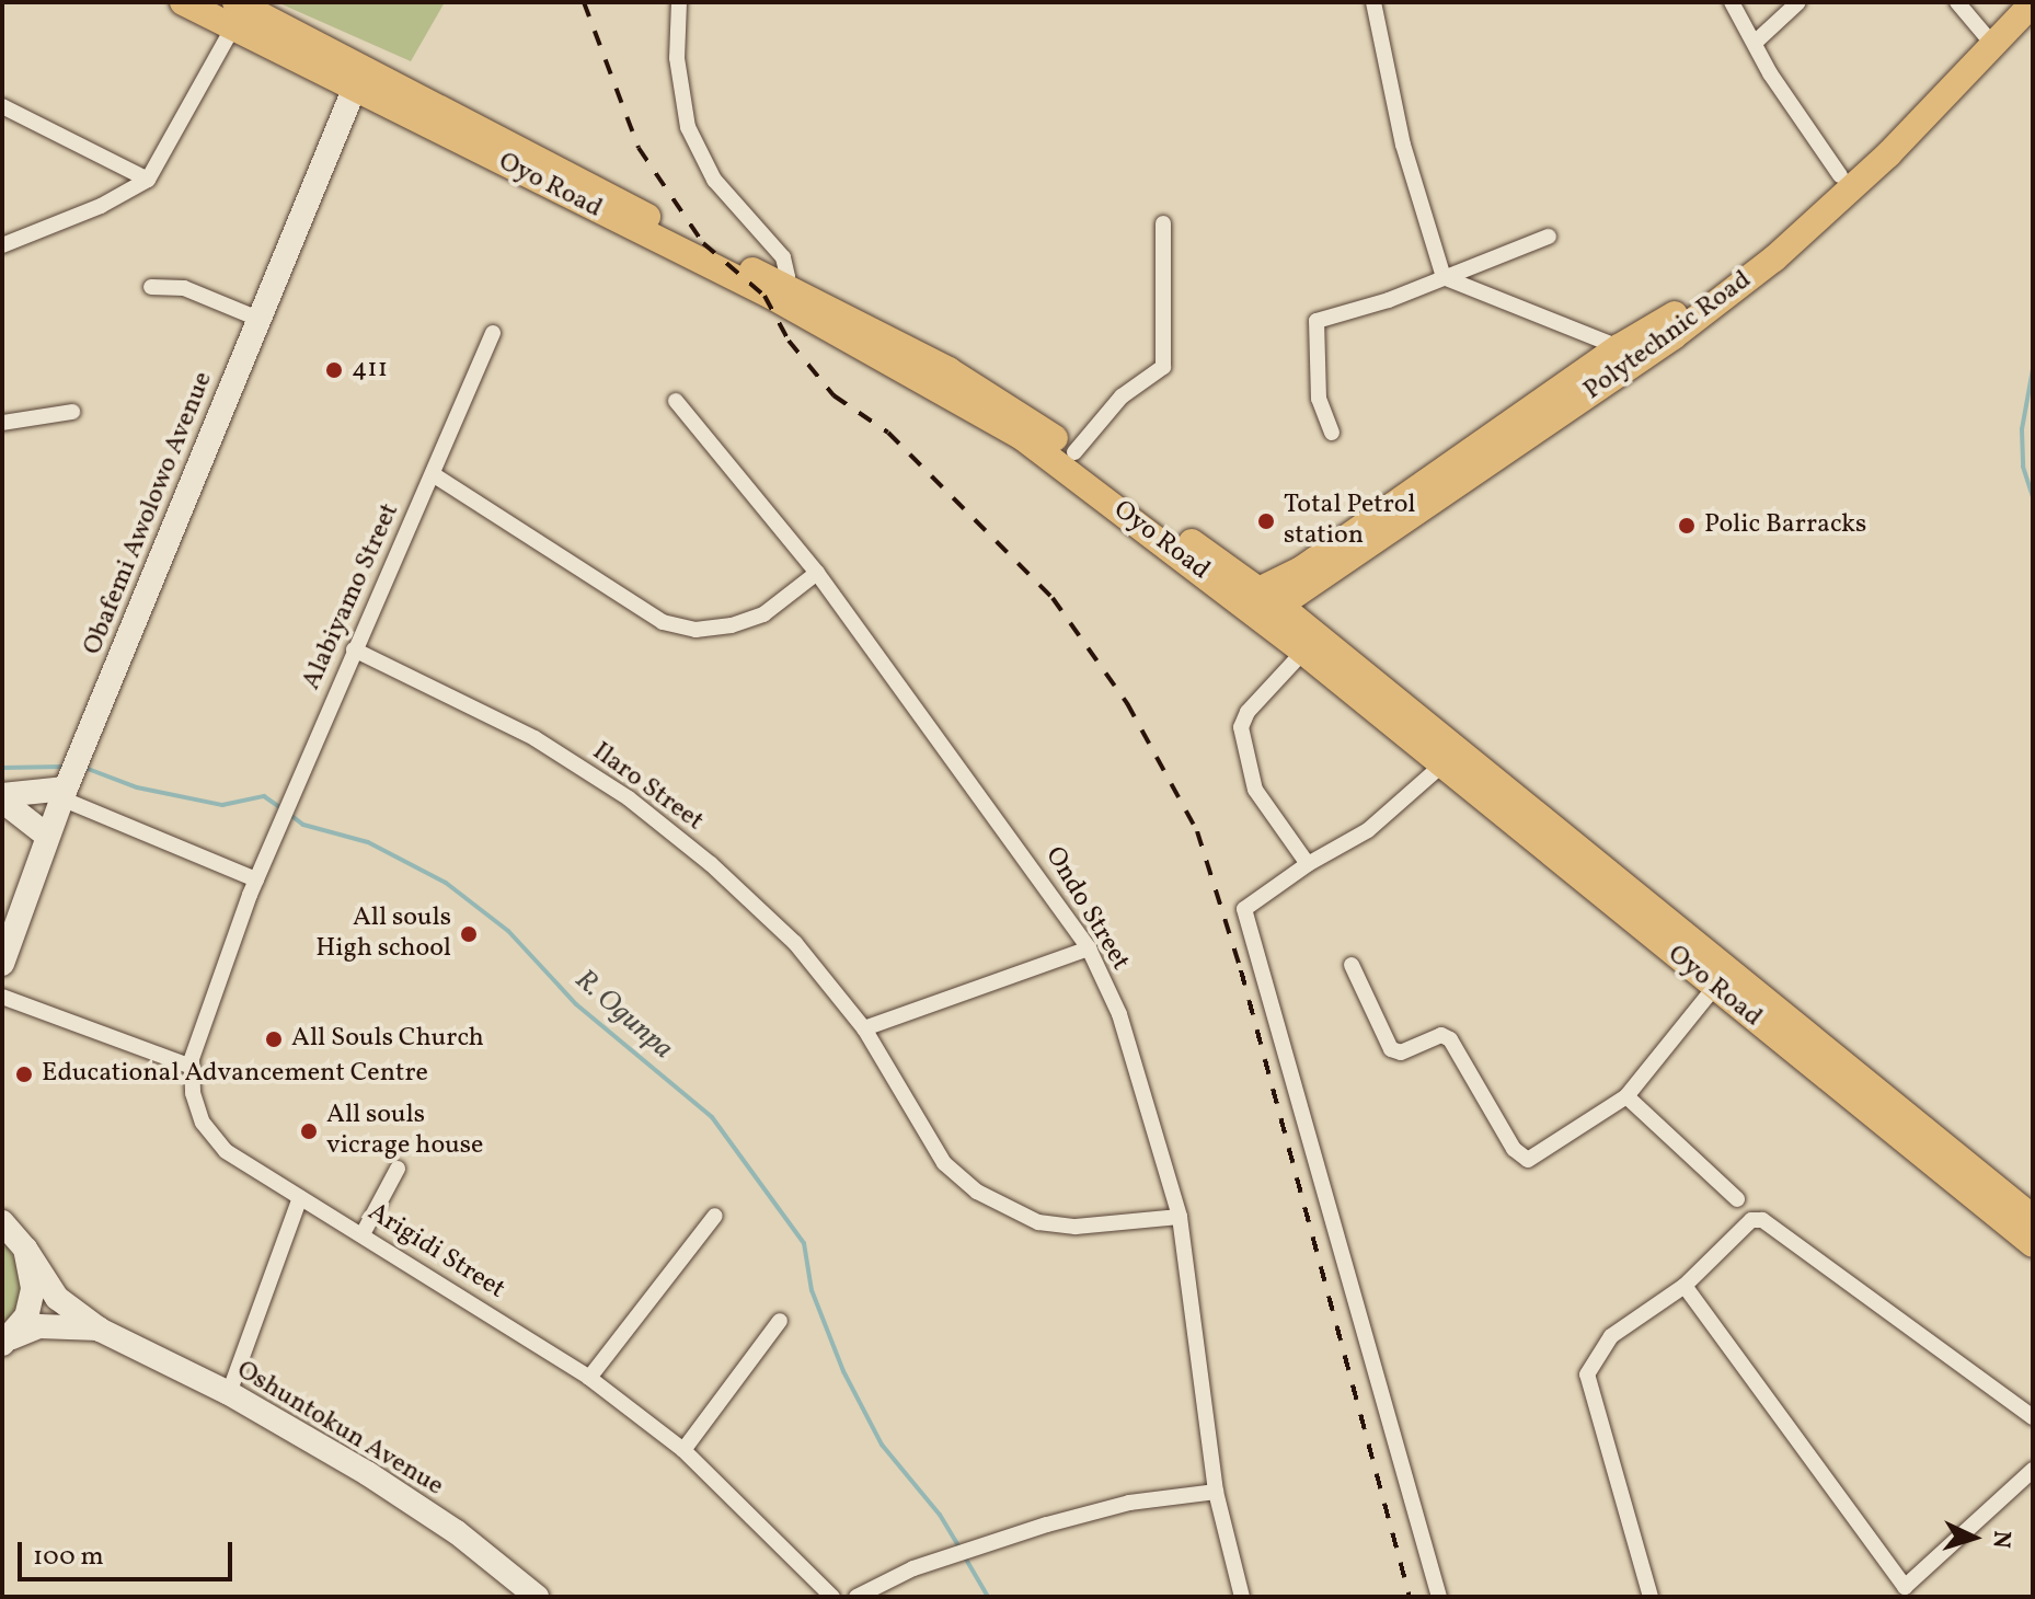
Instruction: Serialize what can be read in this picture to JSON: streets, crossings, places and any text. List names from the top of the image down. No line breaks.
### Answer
{"streets":{"main road":["Oyo Road","Polytechnic Road","Obafemi Awolowo Avenue","Oshuntokun Avenue"],"street":["Alabiyamo Street","Ilaro Street","Ondo Street","Arigidi Street"]},"crossings":[["Oyo Road","Polytechnic Road"],["Oyo Road","Obafemi Awolowo Avenue"],["Alabiyamo Street","Ilaro Street"],["Ilaro Street","Ondo Street"]],"water":["R. Ogunpa"],"places":["411","Total Petrol station","Polic Barracks","All souls High school","All Souls Church","Educational Advancement Centre","All souls vicrage house"],"scale_bar":"100 m","north":"right"}
